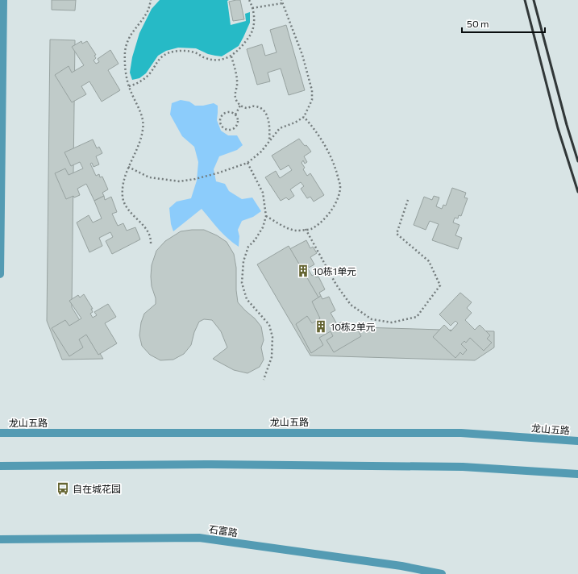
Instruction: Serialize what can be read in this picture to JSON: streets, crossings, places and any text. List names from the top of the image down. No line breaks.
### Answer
{"streets":{"street":["龙山五路","石富路"]},"places":{"building":["10栋1单元","10栋2单元"],"bus stop":["自在城花园"]},"scale_bar":"50 m"}
